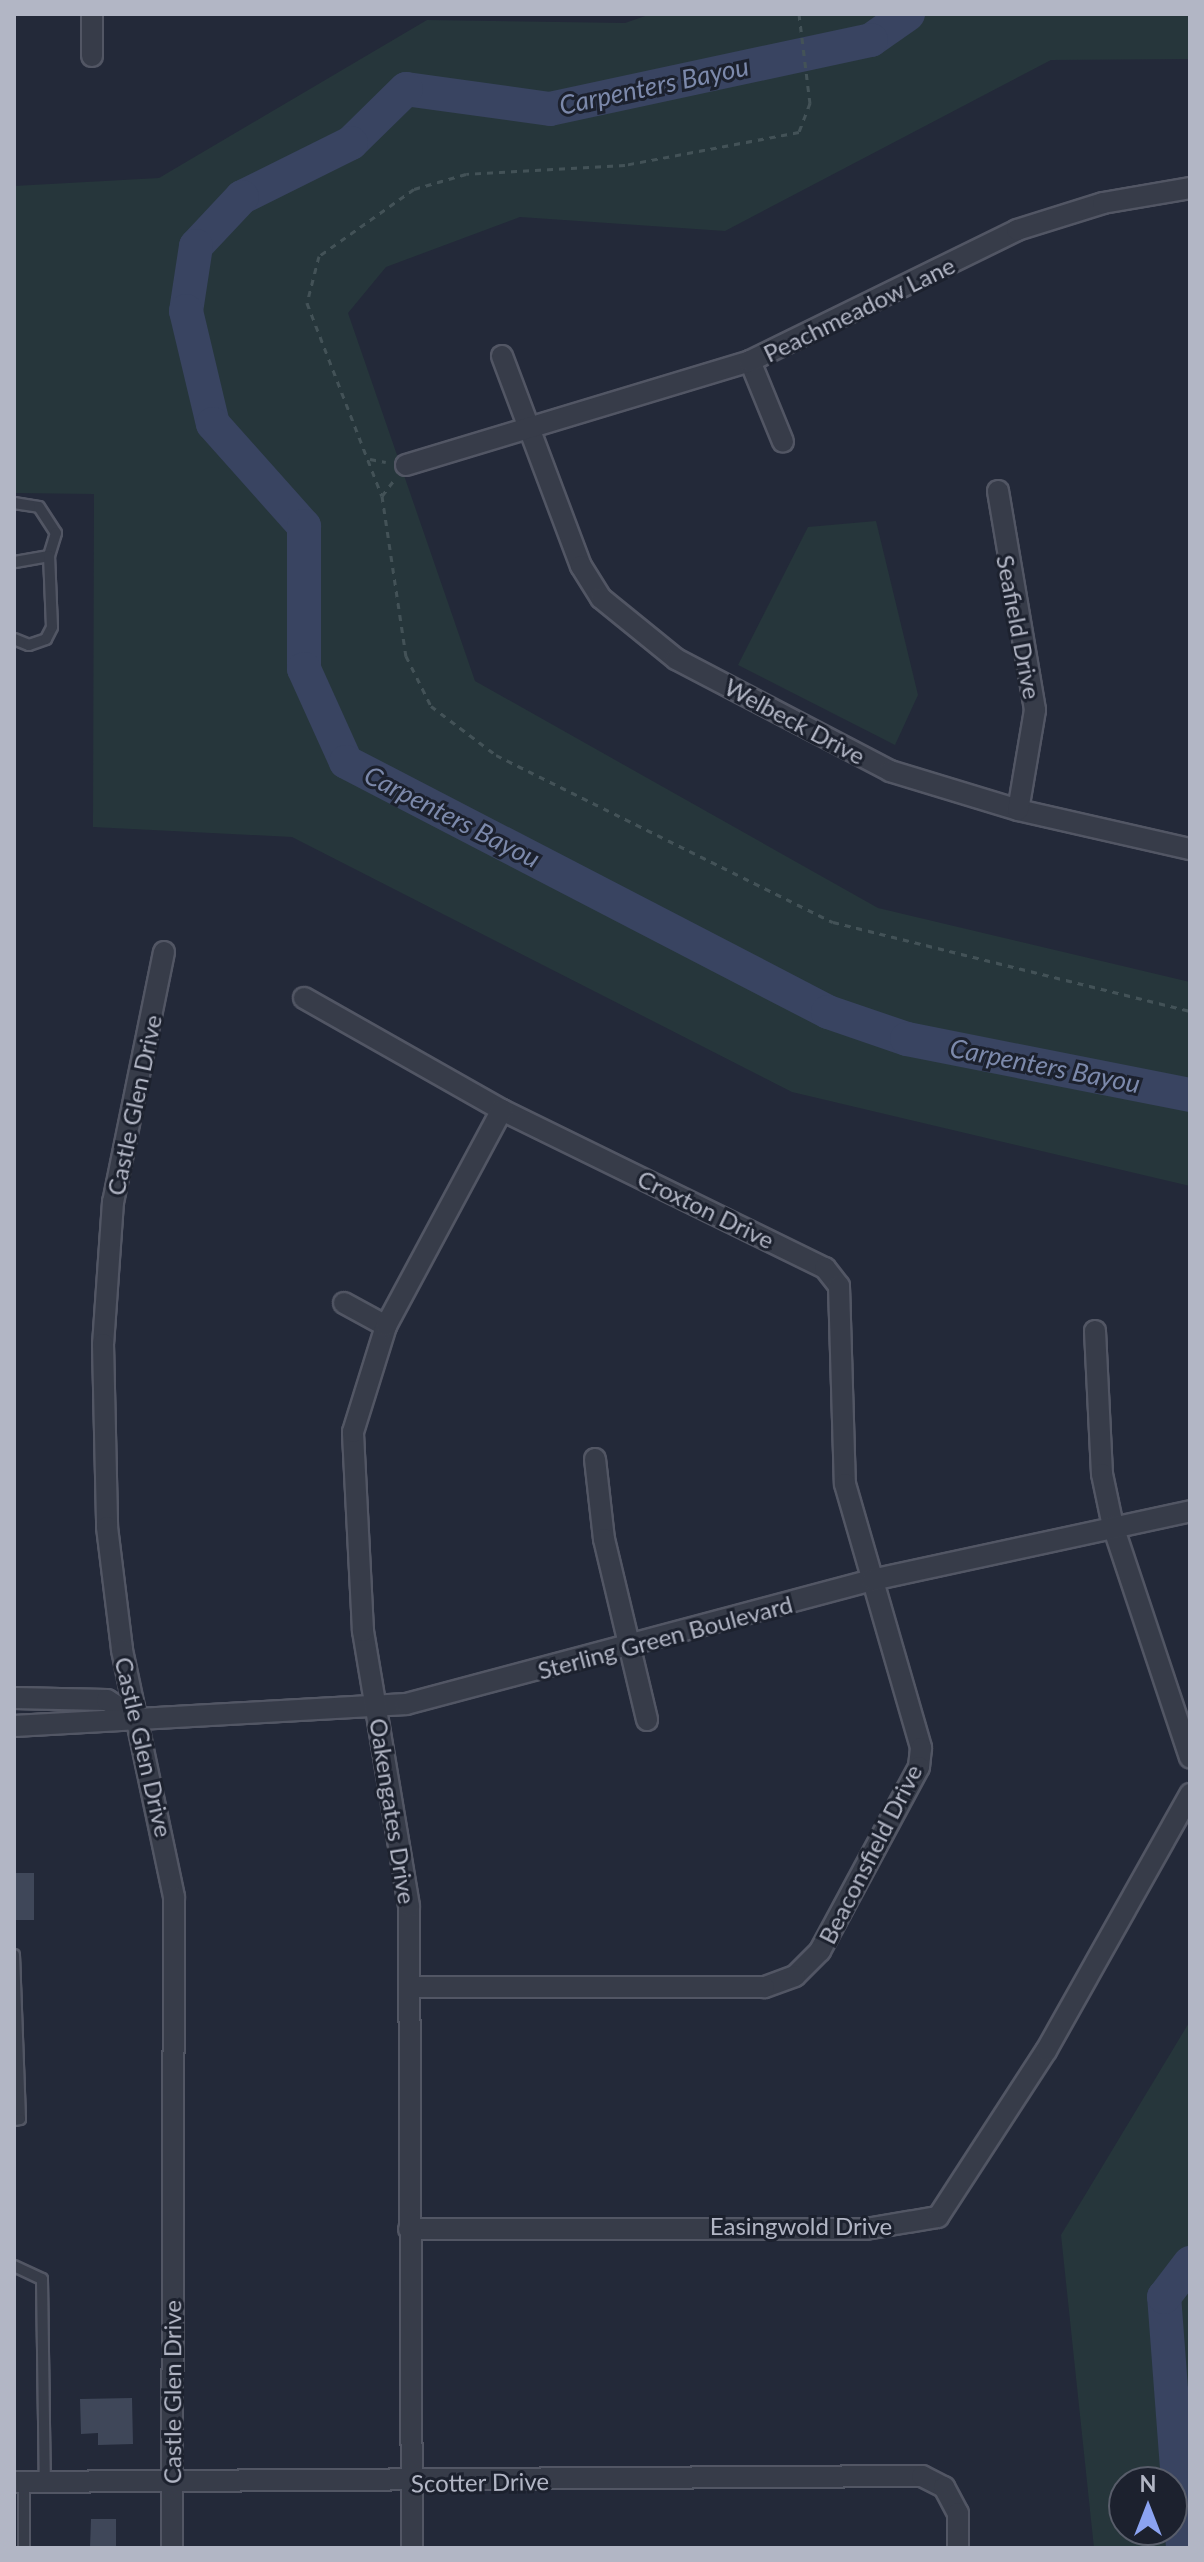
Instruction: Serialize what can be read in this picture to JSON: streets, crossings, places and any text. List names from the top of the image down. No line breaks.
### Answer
{"streets":{"street":["Peachmeadow Lane","Seafield Drive","Welbeck Drive","Castle Glen Drive","Croxton Drive","Sterling Green Boulevard","Oakengates Drive","Beaconsfield Drive","Easingwold Drive","Scotter Drive"]},"crossings":[["Peachmeadow Lane","Welbeck Drive"],["Seafield Drive","Welbeck Drive"],["Castle Glen Drive","Sterling Green Boulevard"],["Castle Glen Drive","Scotter Drive"],["Croxton Drive","Sterling Green Boulevard"],["Croxton Drive","Oakengates Drive"],["Croxton Drive","Beaconsfield Drive"],["Sterling Green Boulevard","Oakengates Drive"],["Sterling Green Boulevard","Beaconsfield Drive"],["Oakengates Drive","Beaconsfield Drive"],["Oakengates Drive","Easingwold Drive"],["Oakengates Drive","Scotter Drive"]],"water":["Carpenters Bayou"],"north":"top"}
